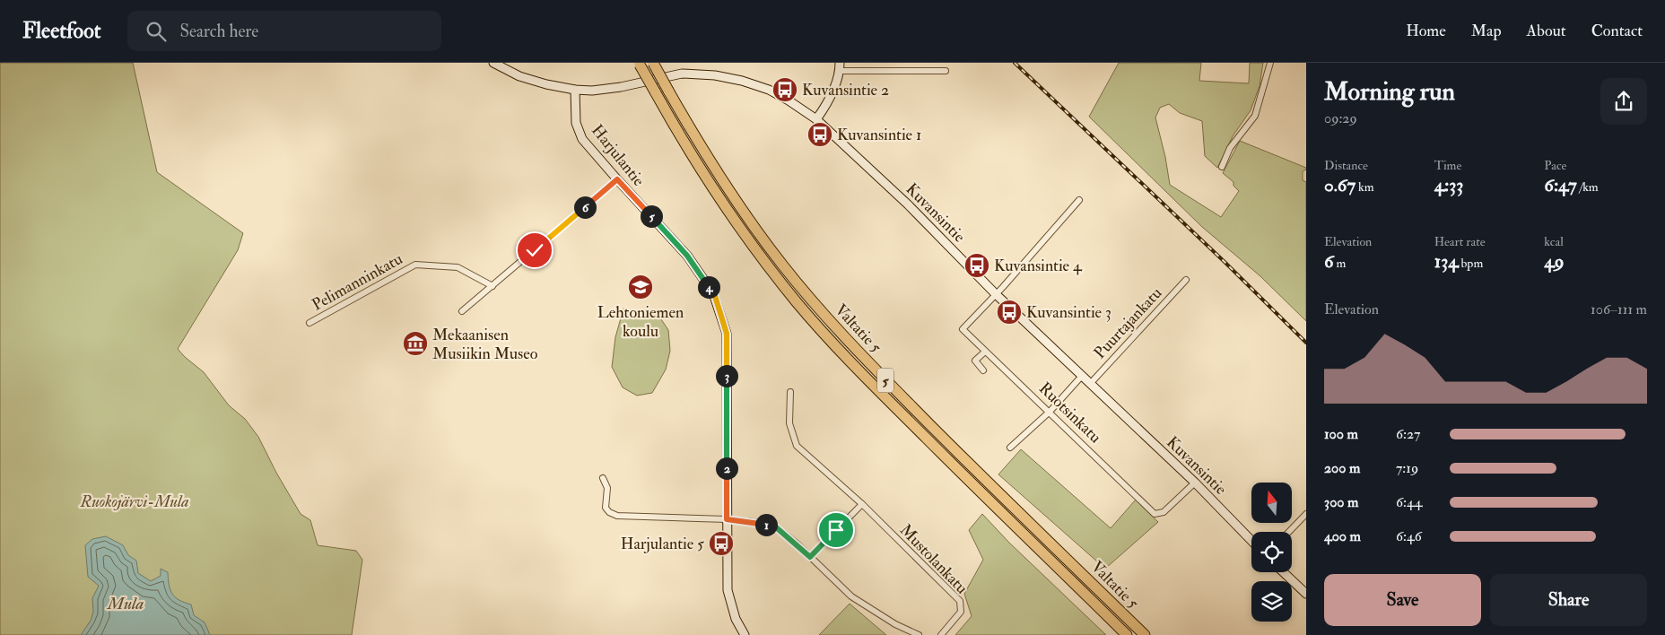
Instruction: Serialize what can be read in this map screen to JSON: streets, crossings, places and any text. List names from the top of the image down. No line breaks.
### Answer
{"streets":{"highway":["Valtatie 5","5"],"street":["Harjulantie","Kuvansintie","Pelimanninkatu","Puurtajankatu","Ruotsinkatu","Mustolankatu"]},"crossings":[["Harjulantie","Kuvansintie"],["Kuvansintie","Puurtajankatu"],["Kuvansintie","Ruotsinkatu"]],"water":["Mula"],"parks":["Ruokojärvi-Mula"],"places":{"bus stop":["Kuvansintie 2","Kuvansintie 1","Kuvansintie 4","Kuvansintie 3","Harjulantie 5"],"school or university":["Lehtoniemen koulu"],"museum":["Mekaanisen Musiikin Museo"]},"north":"top","page":{"header":"Fleetfoot","search":"Search here","nav":["Home","Map","About","Contact"],"heading":["Morning run","09:29"],"stats":[["Distance","0.67 km"],["Time","4:33"],["Pace","6:47 /km"],["Elevation","6 m"],["Heart rate","134 bpm"],["kcal","49"]],"pins":["6","5","4","3","2","1"],"chart":["Elevation","106–111 m"],"list":[{"name":"100 m","note":"6:27"},{"name":"200 m","note":"7:19"},{"name":"300 m","note":"6:44"},{"name":"400 m","note":"6:46"}],"buttons":["Save","Share"]}}
